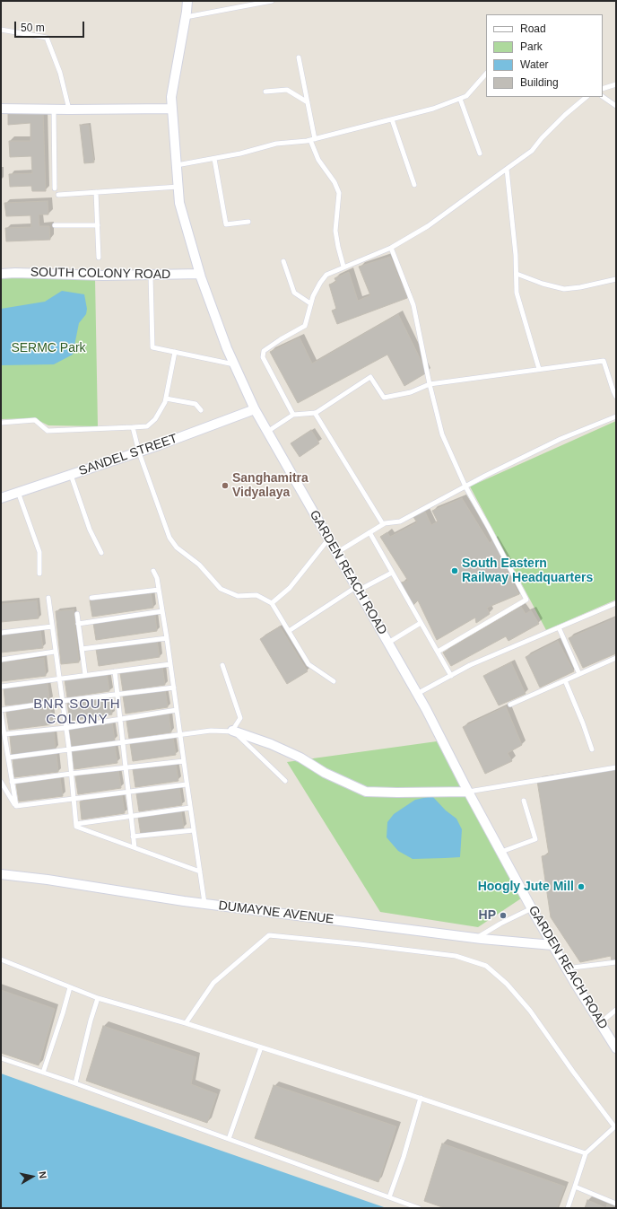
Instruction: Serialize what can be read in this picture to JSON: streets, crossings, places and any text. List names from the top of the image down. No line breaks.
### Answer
{"streets":{"street":["SOUTH COLONY ROAD","SANDEL STREET","GARDEN REACH ROAD","DUMAYNE AVENUE"]},"crossings":[["SOUTH COLONY ROAD","GARDEN REACH ROAD"],["SANDEL STREET","GARDEN REACH ROAD"],["GARDEN REACH ROAD","DUMAYNE AVENUE"]],"districts":["BNR SOUTH COLONY"],"parks":["SERMC Park"],"places":["Sanghamitra Vidyalaya","South Eastern Railway Headquarters","Hoogly Jute Mill","HP"],"legend":["Road","Park","Water","Building"],"scale_bar":"50 m","north":"right"}
